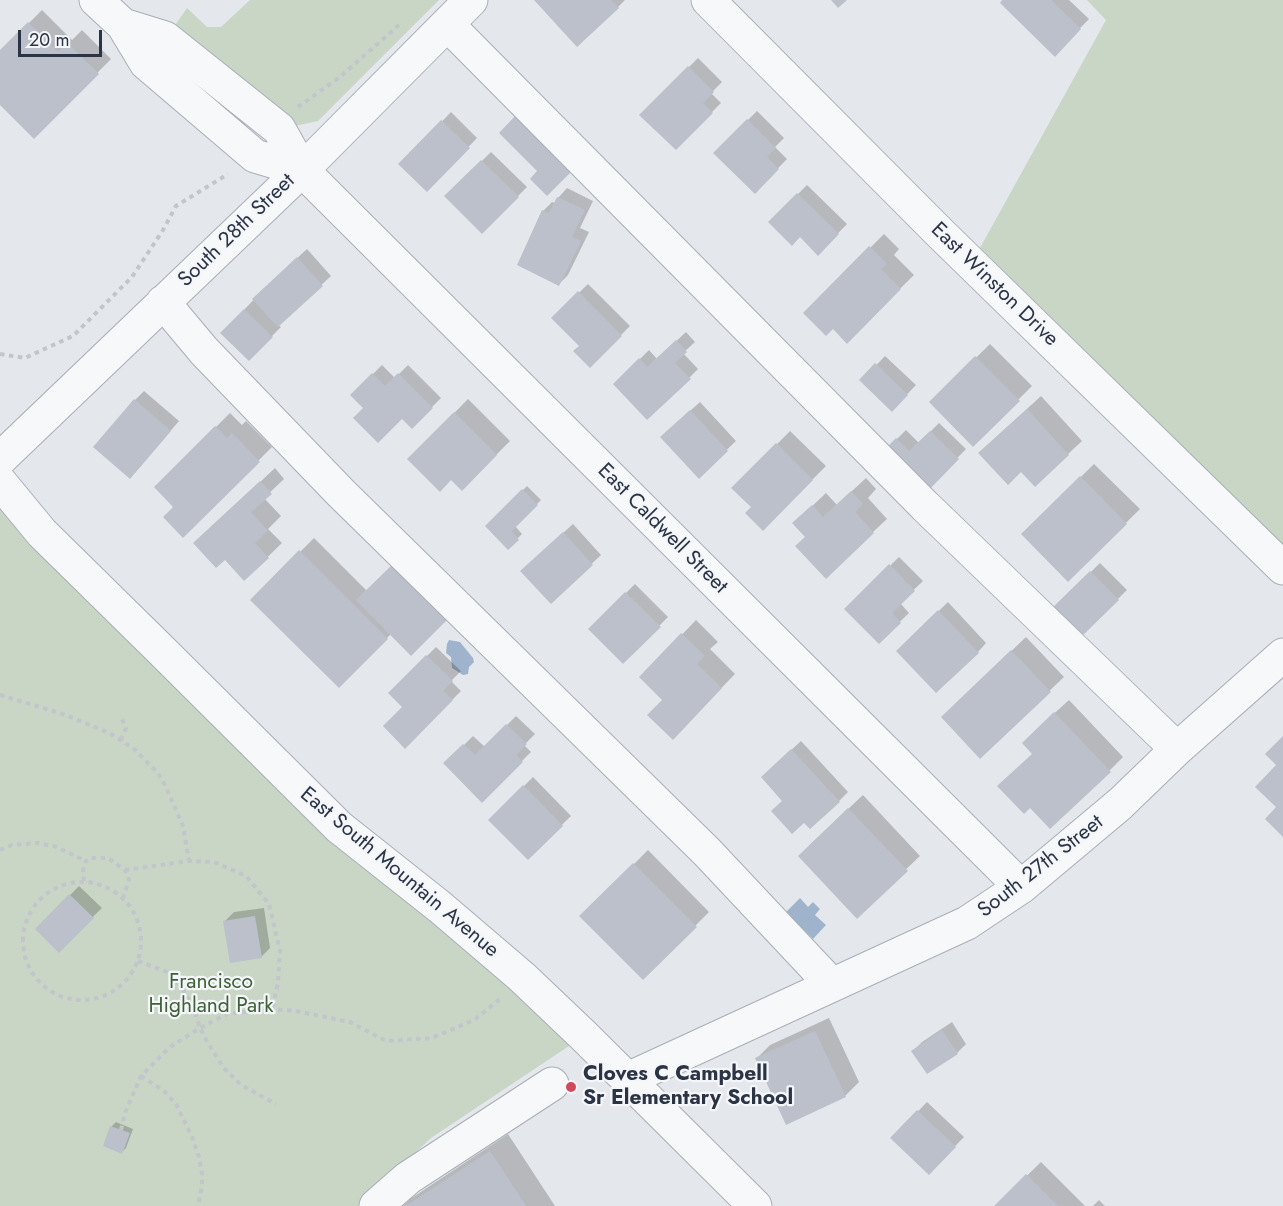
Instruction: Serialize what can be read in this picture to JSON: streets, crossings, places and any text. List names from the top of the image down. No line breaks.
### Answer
{"streets":{"street":["South 28th Street","East Winston Drive","East Caldwell Street","South 27th Street","East South Mountain Avenue"]},"crossings":[["South 28th Street","East Caldwell Street"],["East Caldwell Street","South 27th Street"],["South 27th Street","East South Mountain Avenue"]],"parks":["Francisco Highland Park"],"places":["Cloves C Campbell Sr Elementary School"],"scale_bar":"20 m"}
